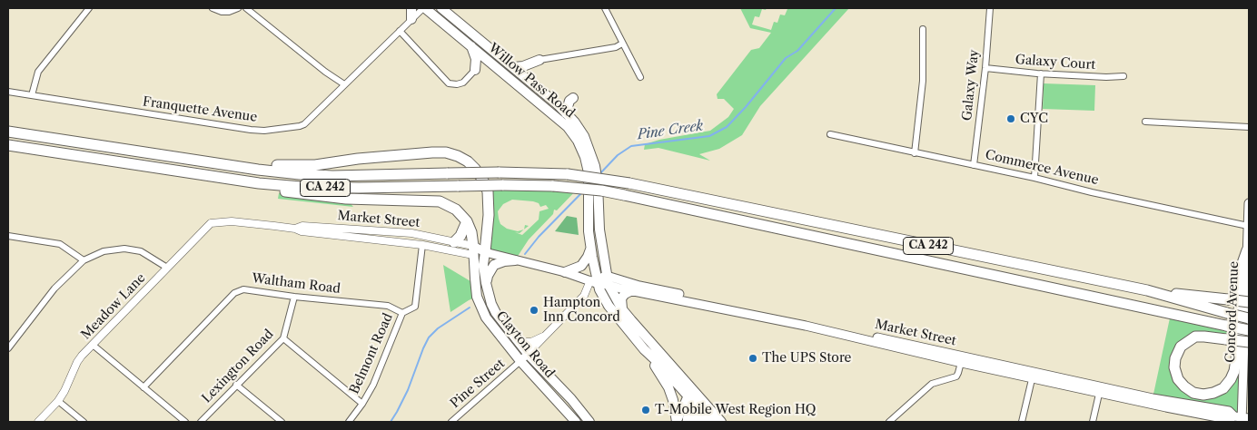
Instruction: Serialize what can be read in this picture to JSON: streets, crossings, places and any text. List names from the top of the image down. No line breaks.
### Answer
{"streets":{"highway":["CA 242"],"main road":["Willow Pass Road","Market Street","Concord Avenue","Clayton Road"],"street":["Galaxy Court","Galaxy Way","Franquette Avenue","Commerce Avenue","Waltham Road","Meadow Lane","Belmont Road","Lexington Road","Pine Street"]},"crossings":[["Galaxy Court","Galaxy Way"],["Willow Pass Road","Franquette Avenue"],["Willow Pass Road","Market Street"],["Willow Pass Road","Pine Street"],["Galaxy Way","Commerce Avenue"],["Commerce Avenue","Concord Avenue"],["Market Street","Meadow Lane"],["Market Street","Concord Avenue"],["Market Street","Clayton Road"],["Market Street","Belmont Road"],["Market Street","Pine Street"],["Waltham Road","Belmont Road"],["Waltham Road","Lexington Road"],["Clayton Road","Pine Street"]],"water":["Pine Creek"],"places":["CYC","Hampton Inn Concord","The UPS Store","T-Mobile West Region HQ"]}
